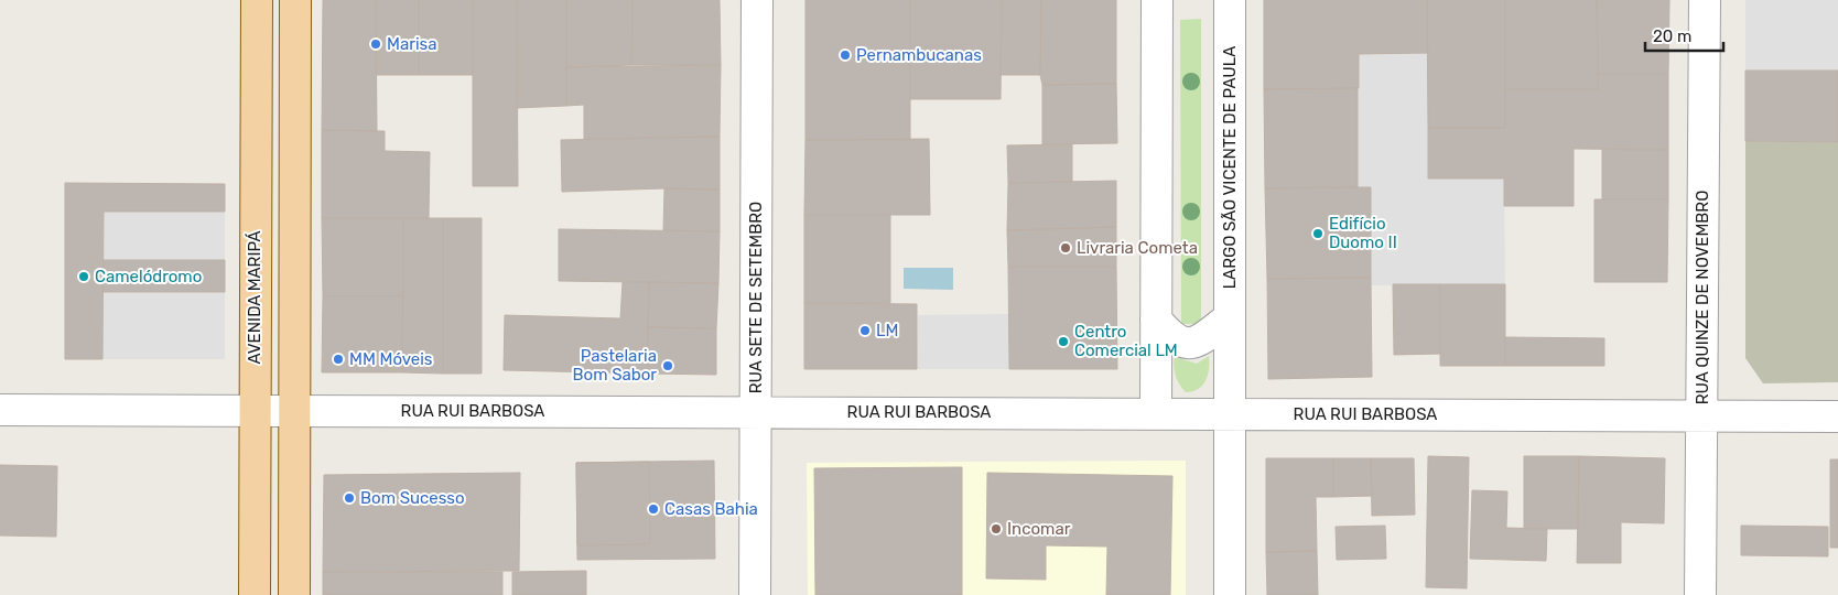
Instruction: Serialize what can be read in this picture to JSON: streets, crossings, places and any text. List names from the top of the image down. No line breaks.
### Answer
{"streets":{"main road":["AVENIDA MARIPÁ"],"street":["LARGO SÃO VICENTE DE PAULA","RUA SETE DE SETEMBRO","RUA QUINZE DE NOVEMBRO","RUA RUI BARBOSA"]},"crossings":[["LARGO SÃO VICENTE DE PAULA","RUA RUI BARBOSA"],["AVENIDA MARIPÁ","RUA RUI BARBOSA"],["RUA SETE DE SETEMBRO","RUA RUI BARBOSA"],["RUA QUINZE DE NOVEMBRO","RUA RUI BARBOSA"]],"places":["Marisa","Pernambucanas","Edifício Duomo II","Livraria Cometa","Camelódromo","LM","Centro Comercial LM","MM Móveis","Pastelaria Bom Sabor","Bom Sucesso","Casas Bahia","Incomar"],"scale_bar":"20 m"}
